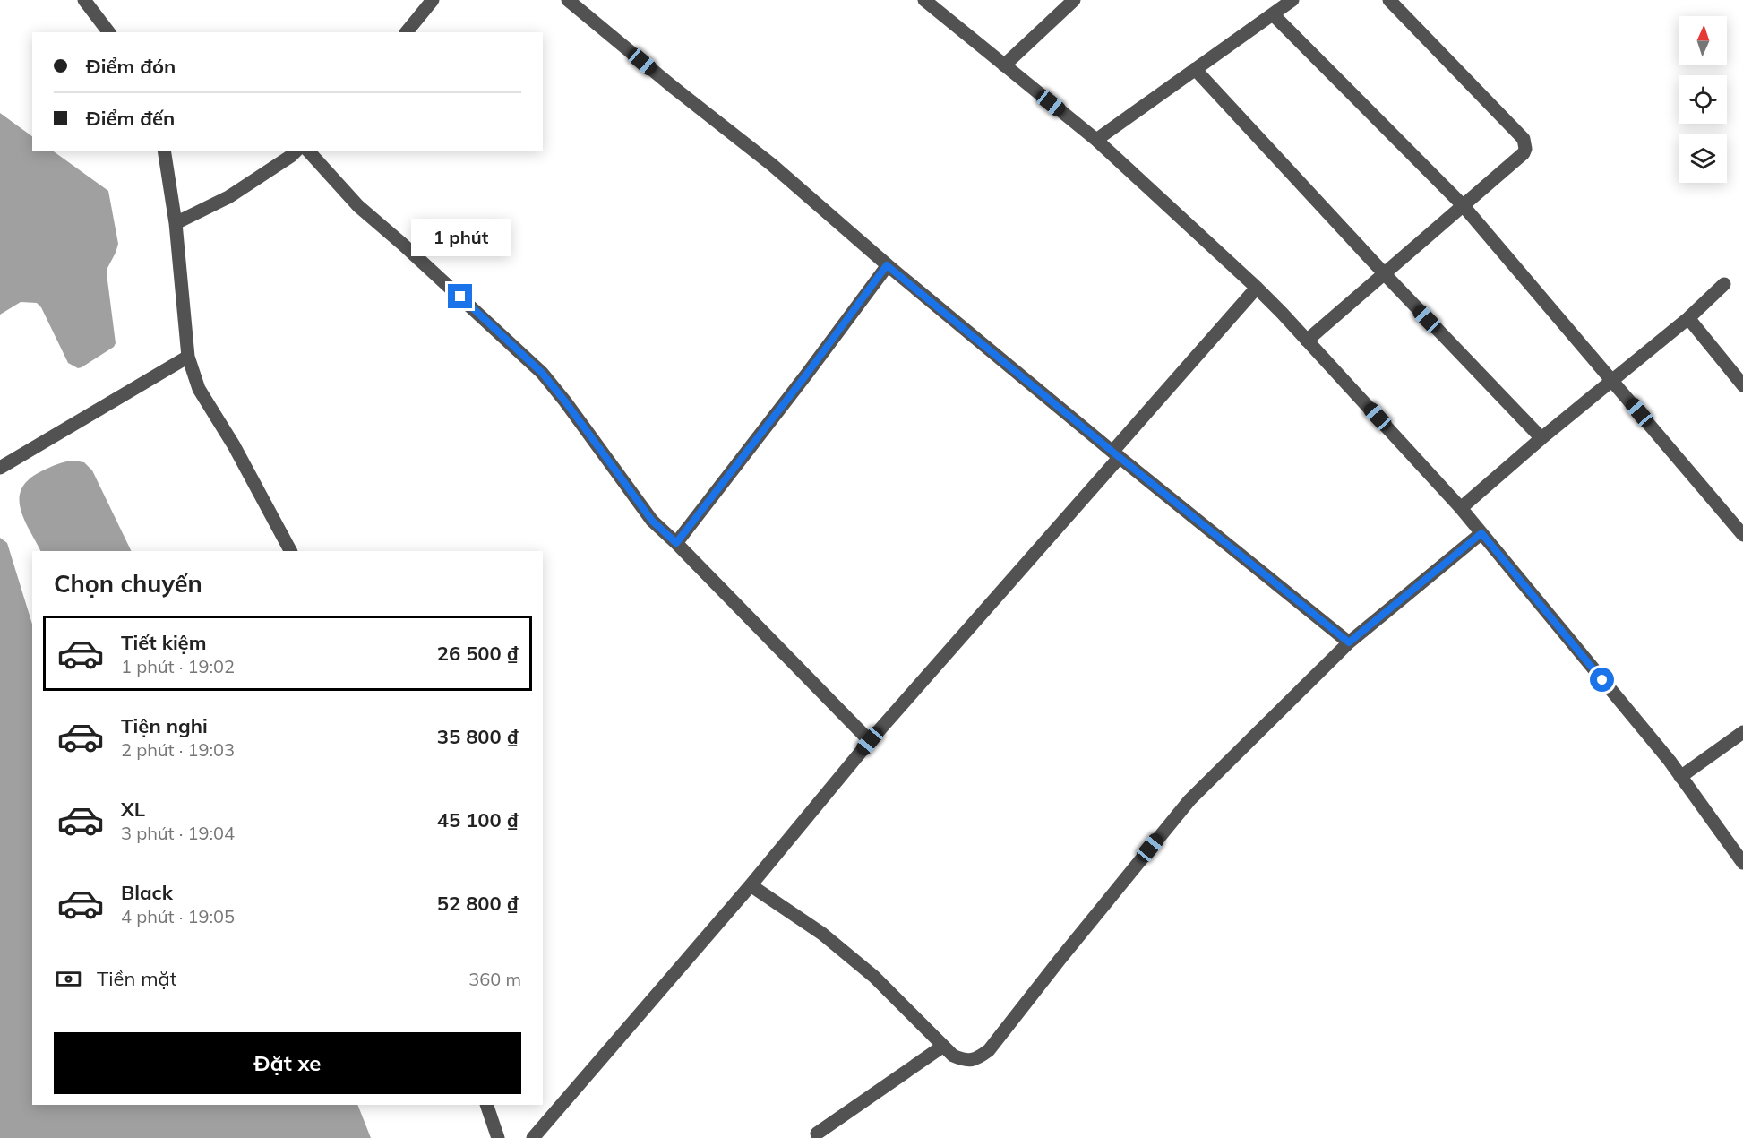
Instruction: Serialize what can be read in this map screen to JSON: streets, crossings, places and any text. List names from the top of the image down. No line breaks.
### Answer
{"north":"top","page":{"banner":["Điểm đón","Điểm đến"],"bubble":"1 phút","heading":"Chọn chuyến","list":[{"name":"Tiết kiệm","note":"1 phút · 19:02","value":"26 500 ₫"},{"name":"Tiện nghi","note":"2 phút · 19:03","value":"35 800 ₫"},{"name":"XL","note":"3 phút · 19:04","value":"45 100 ₫"},{"name":"Black","note":"4 phút · 19:05","value":"52 800 ₫"}],"pay":["Tiền mặt","360 m"],"buttons":"Đặt xe"}}
